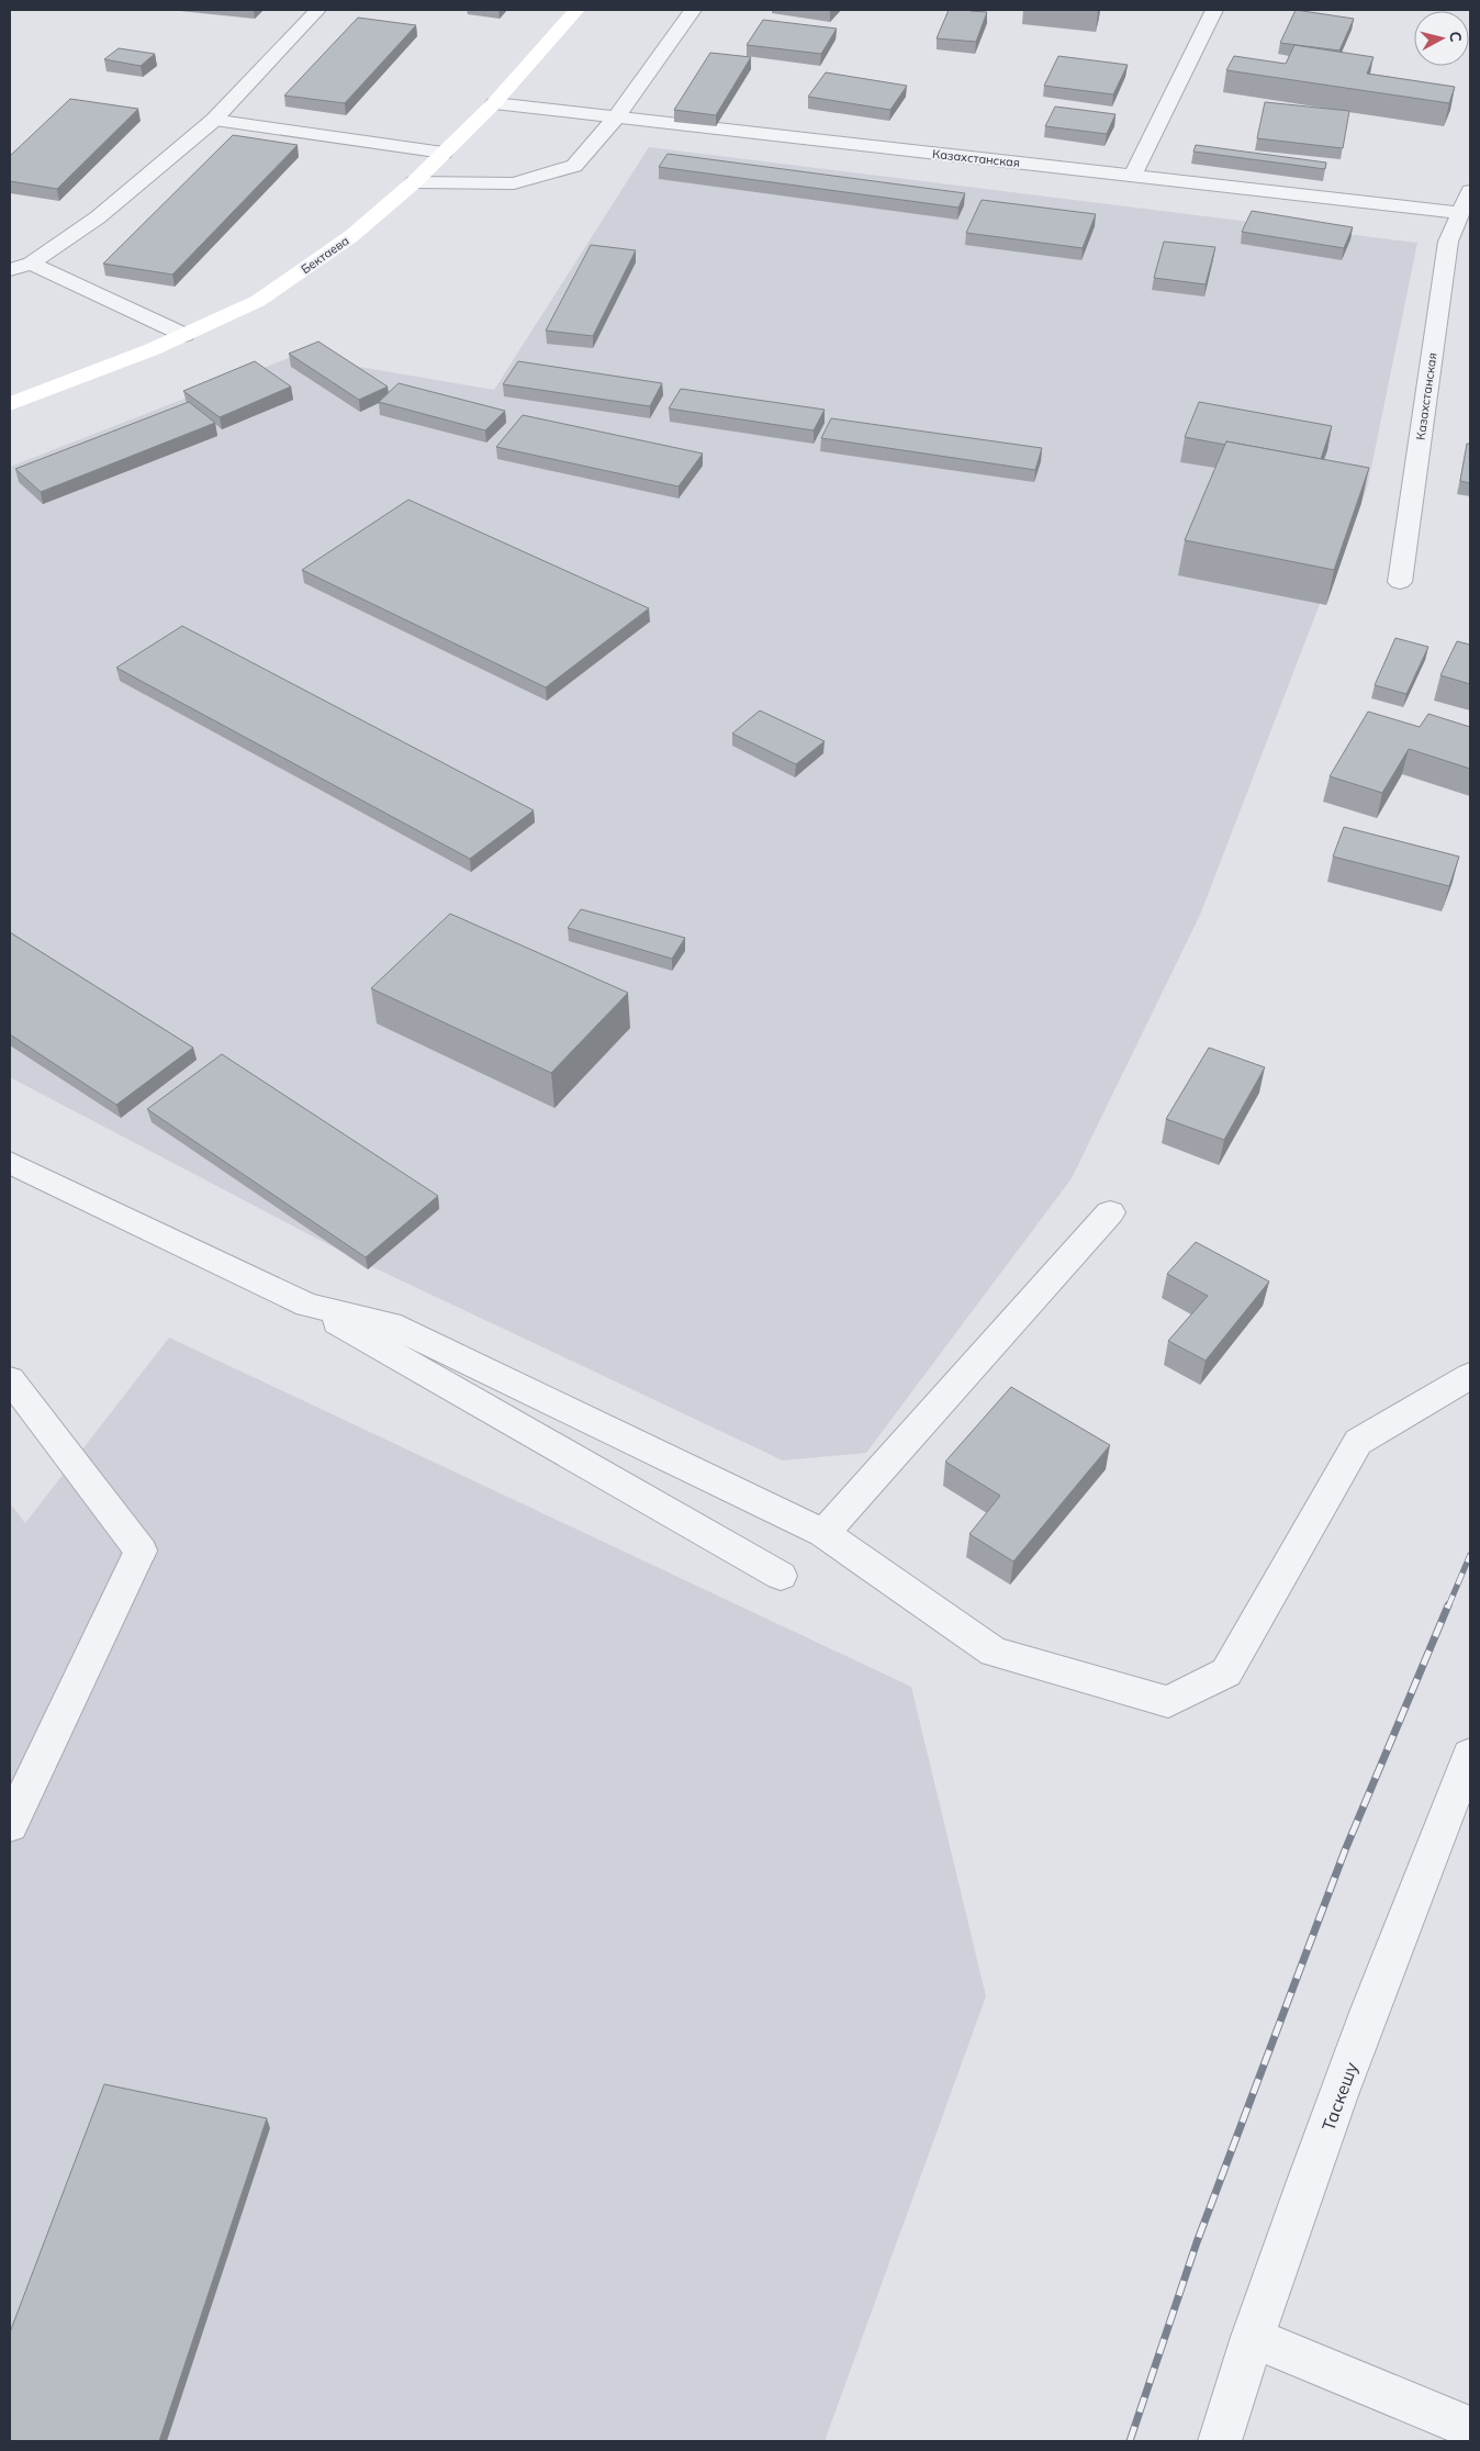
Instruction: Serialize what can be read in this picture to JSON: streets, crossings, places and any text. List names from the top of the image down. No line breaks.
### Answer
{"streets":{"street":["Казахстанская","Бектаева","Таскешу"]},"crossings":[["Казахстанская","Бектаева"]],"north":"right"}
